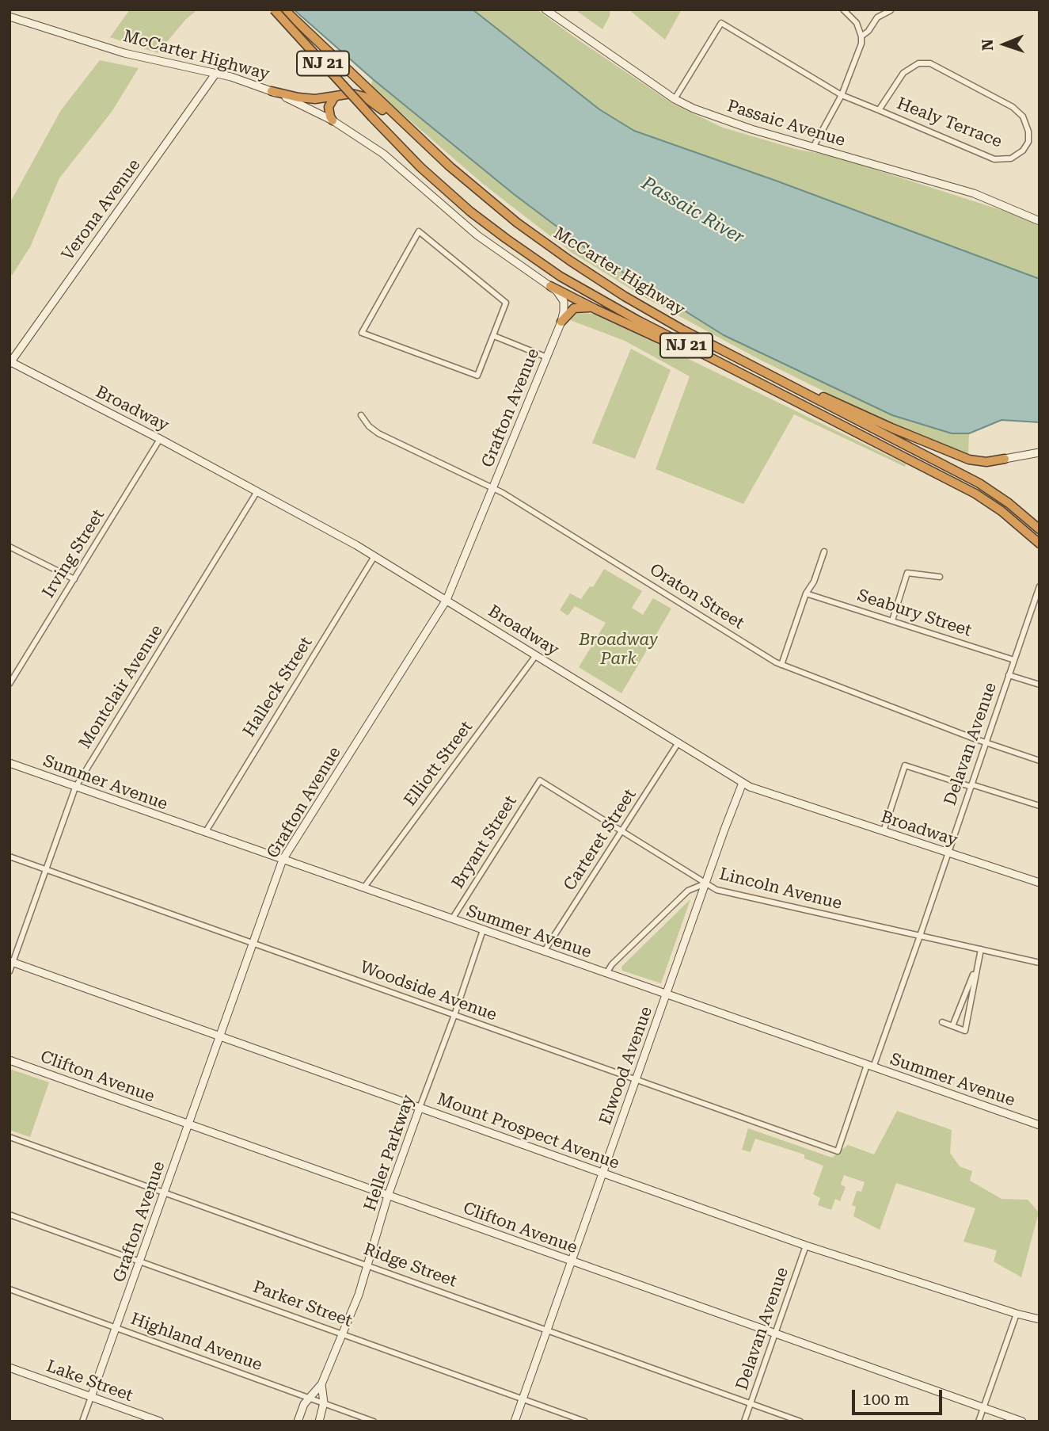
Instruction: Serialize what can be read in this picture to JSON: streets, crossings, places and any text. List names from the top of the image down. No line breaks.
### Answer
{"streets":{"highway":["McCarter Highway","NJ 21"],"street":["Healy Terrace","Passaic Avenue","Verona Avenue","Grafton Avenue","Broadway","Irving Street","Oraton Street","Seabury Street","Montclair Avenue","Halleck Street","Delavan Avenue","Elliott Street","Summer Avenue","Carteret Street","Bryant Street","Lincoln Avenue","Woodside Avenue","Elwood Avenue","Clifton Avenue","Mount Prospect Avenue","Heller Parkway","Ridge Street","Parker Street","Highland Avenue","Lake Street"]},"crossings":[["McCarter Highway","Verona Avenue"],["McCarter Highway","Grafton Avenue"],["Healy Terrace","Passaic Avenue"],["Verona Avenue","Broadway"],["Grafton Avenue","Broadway"],["Grafton Avenue","Oraton Street"],["Grafton Avenue","Summer Avenue"],["Grafton Avenue","Woodside Avenue"],["Grafton Avenue","Clifton Avenue"],["Grafton Avenue","Mount Prospect Avenue"],["Grafton Avenue","Ridge Street"],["Grafton Avenue","Parker Street"],["Grafton Avenue","Highland Avenue"],["Grafton Avenue","Lake Street"],["Broadway","Irving Street"],["Broadway","Montclair Avenue"],["Broadway","Halleck Street"],["Broadway","Delavan Avenue"],["Broadway","Elliott Street"],["Broadway","Carteret Street"],["Broadway","Elwood Avenue"],["Oraton Street","Delavan Avenue"],["Seabury Street","Delavan Avenue"],["Montclair Avenue","Summer Avenue"],["Montclair Avenue","Woodside Avenue"],["Montclair Avenue","Mount Prospect Avenue"],["Halleck Street","Summer Avenue"],["Delavan Avenue","Summer Avenue"],["Delavan Avenue","Lincoln Avenue"],["Delavan Avenue","Woodside Avenue"],["Delavan Avenue","Clifton Avenue"],["Delavan Avenue","Mount Prospect Avenue"],["Delavan Avenue","Ridge Street"],["Elliott Street","Summer Avenue"],["Summer Avenue","Carteret Street"],["Summer Avenue","Bryant Street"],["Summer Avenue","Elwood Avenue"],["Summer Avenue","Heller Parkway"],["Carteret Street","Lincoln Avenue"],["Bryant Street","Lincoln Avenue"],["Lincoln Avenue","Elwood Avenue"],["Woodside Avenue","Elwood Avenue"],["Woodside Avenue","Heller Parkway"],["Elwood Avenue","Clifton Avenue"],["Elwood Avenue","Mount Prospect Avenue"],["Elwood Avenue","Ridge Street"],["Elwood Avenue","Parker Street"],["Clifton Avenue","Heller Parkway"],["Mount Prospect Avenue","Heller Parkway"],["Heller Parkway","Ridge Street"],["Heller Parkway","Parker Street"],["Heller Parkway","Highland Avenue"]],"water":["Passaic River"],"parks":["Broadway Park"],"scale_bar":"100 m","north":"left"}
